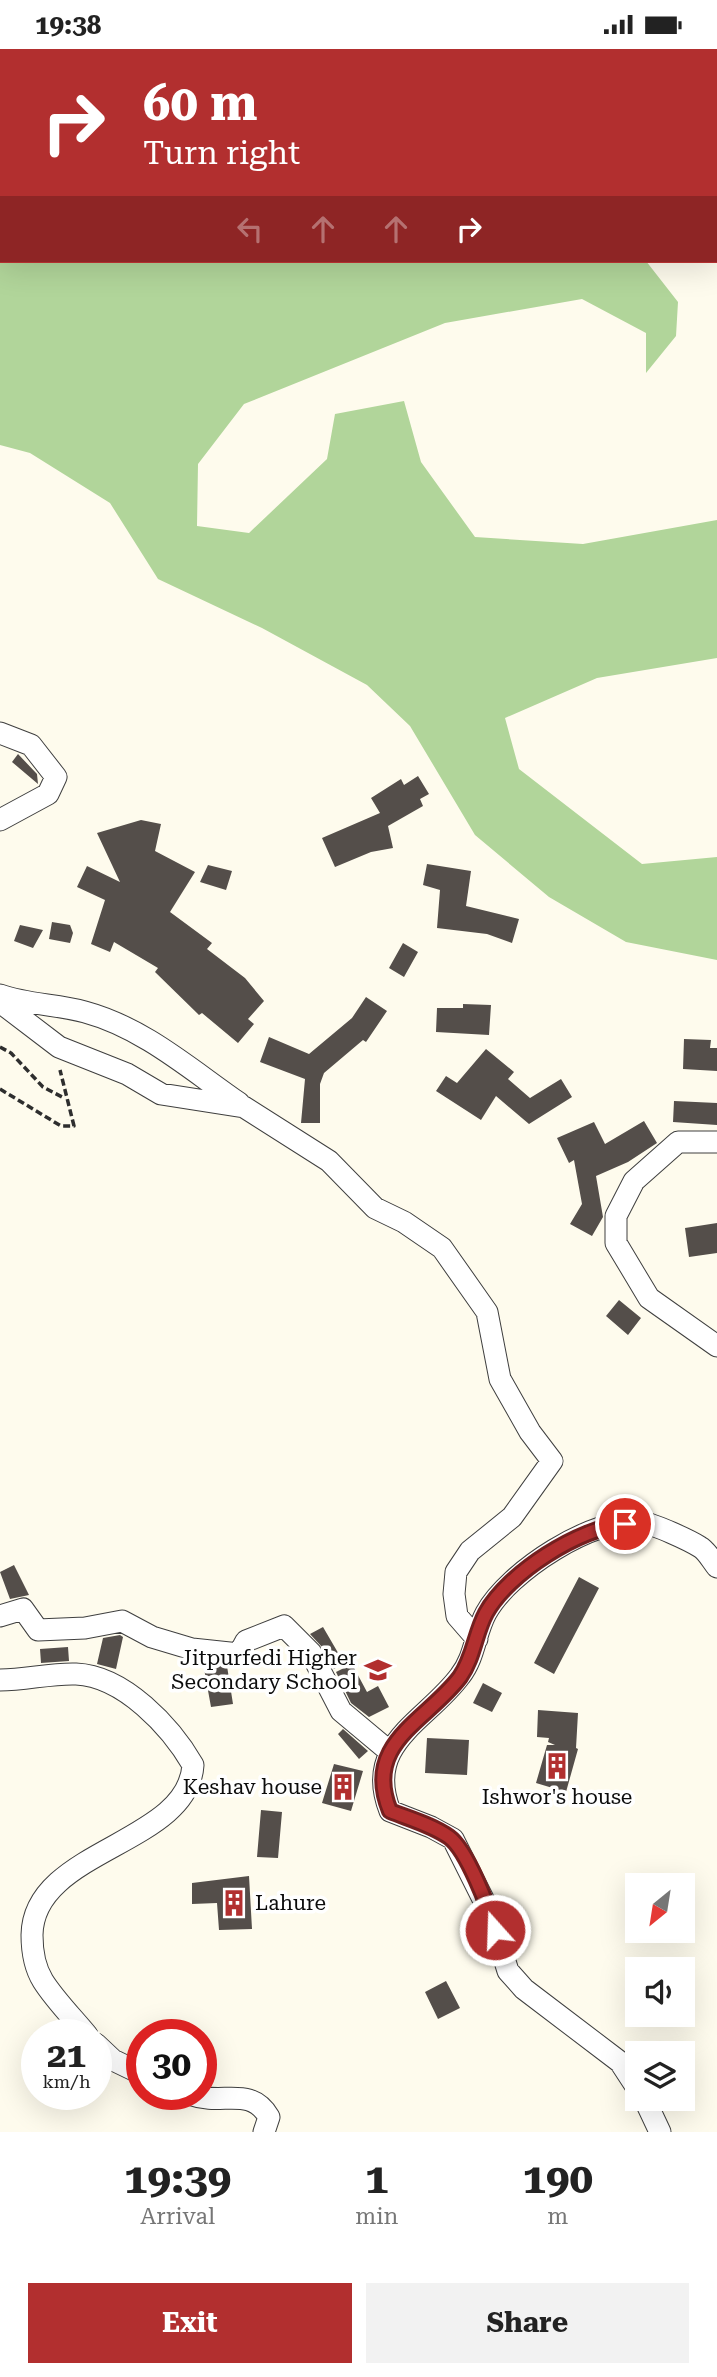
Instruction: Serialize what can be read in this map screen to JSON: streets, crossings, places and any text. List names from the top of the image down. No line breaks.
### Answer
{"places":{"school or university":["Jitpurfedi Higher Secondary School"],"building":["Ishwor's house","Keshav house","Lahure"]},"north":"bottom left","page":{"status":"19:38","turn":["60 m","Turn right"],"speed":"21 km/h","limit":"30","eta":["19:39","Arrival","1","min","190","m"],"buttons":["Exit","Share"]}}
